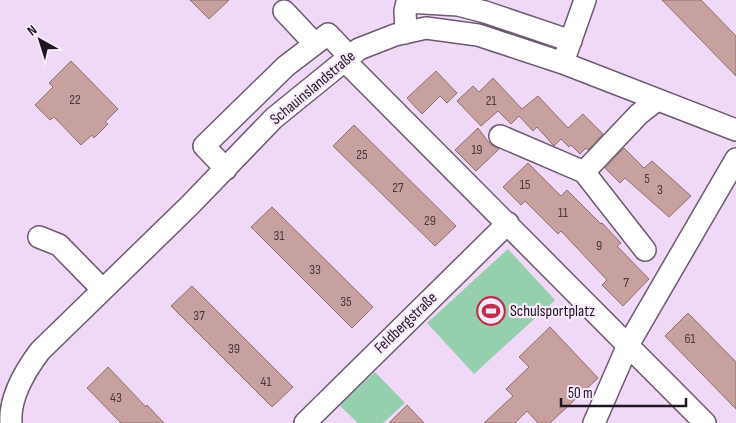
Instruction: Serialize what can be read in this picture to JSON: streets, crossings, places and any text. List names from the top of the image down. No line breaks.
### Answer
{"streets":{"street":["Schauinslandstraße","Feldbergstraße"]},"places":{"sports":["Schulsportplatz"]},"house_numbers":["22","21","19","25","5","15","27","3","11","29","31","9","33","7","35","37","61","39","41","43"],"scale_bar":"50 m","north":"top left"}
